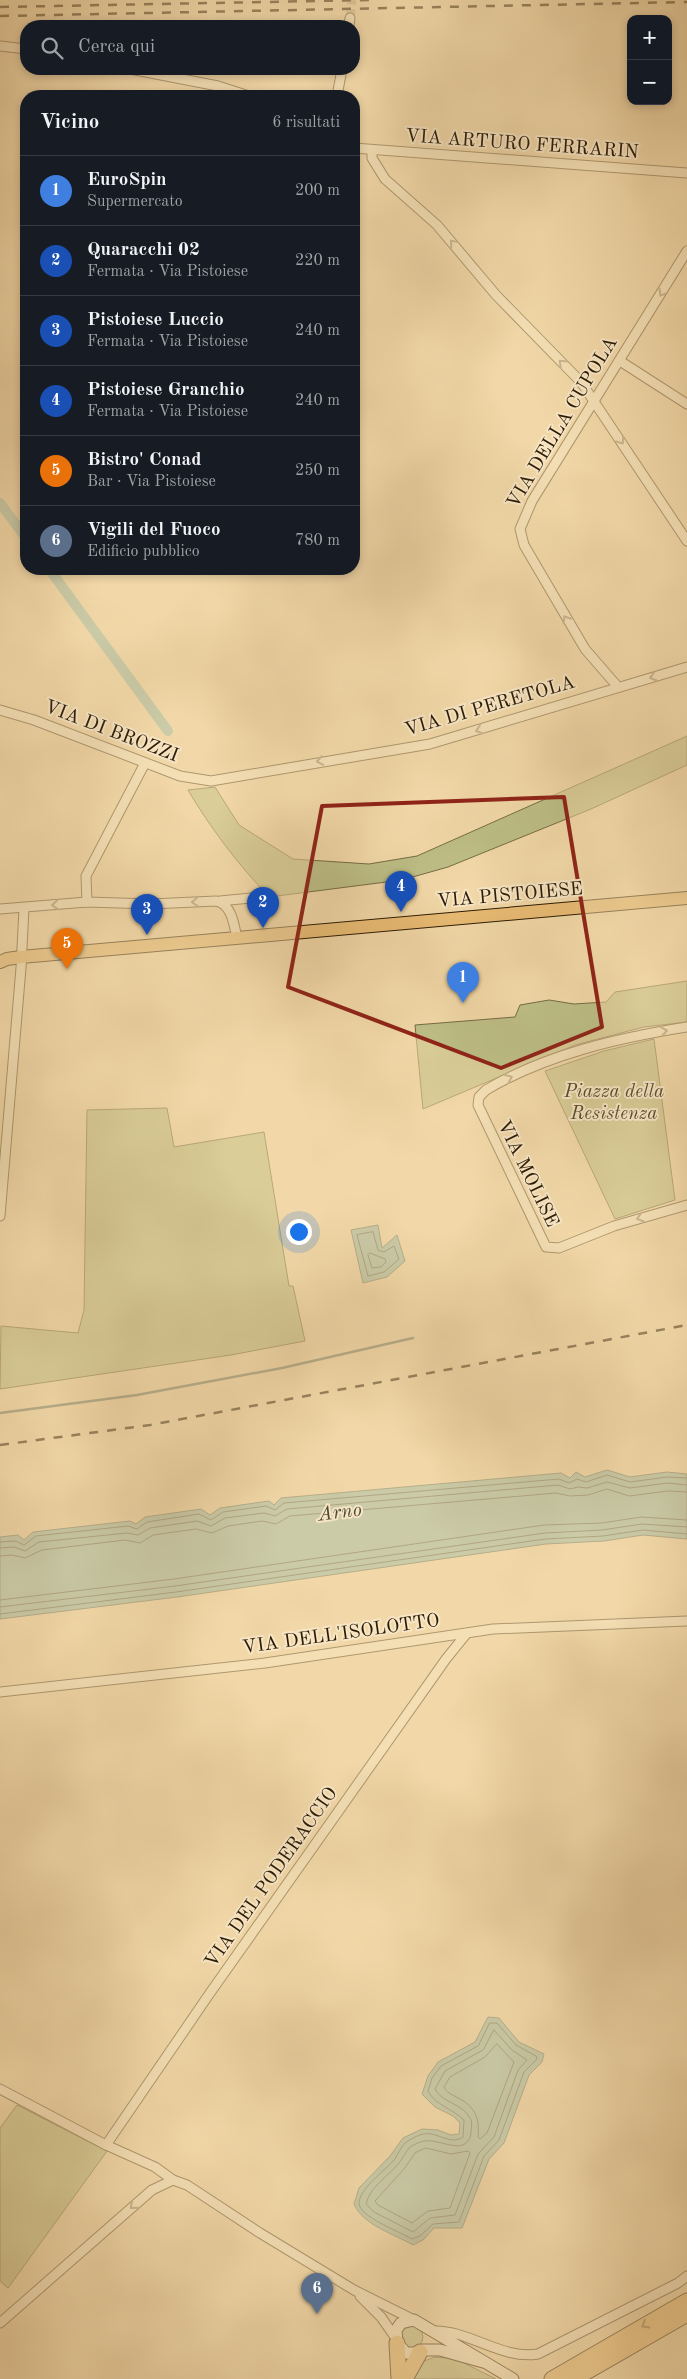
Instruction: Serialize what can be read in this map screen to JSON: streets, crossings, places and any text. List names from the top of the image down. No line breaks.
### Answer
{"streets":{"main road":["VIA PISTOIESE"],"street":["VIA ARTURO FERRARIN","VIA DELLA CUPOLA","VIA DI PERETOLA","VIA DI BROZZI","VIA MOLISE","VIA DELL'ISOLOTTO","VIA DEL PODERACCIO"]},"crossings":[["VIA DELLA CUPOLA","VIA DI PERETOLA"],["VIA DI PERETOLA","VIA DI BROZZI"],["VIA DELL'ISOLOTTO","VIA DEL PODERACCIO"]],"one_way":["VIA DI PERETOLA"],"water":["Arno"],"parks":["Piazza della Resistenza"],"page":{"map_buttons":["+","−"],"search":"Cerca qui","heading":["Vicino","6 risultati"],"list":[{"mark":"1","name":"EuroSpin","note":"Supermercato","value":"200 m"},{"mark":"2","name":"Quaracchi 02","note":"Fermata · Via Pistoiese","value":"220 m"},{"mark":"3","name":"Pistoiese Luccio","note":"Fermata · Via Pistoiese","value":"240 m"},{"mark":"4","name":"Pistoiese Granchio","note":"Fermata · Via Pistoiese","value":"240 m"},{"mark":"5","name":"Bistro' Conad","note":"Bar · Via Pistoiese","value":"250 m"},{"mark":"6","name":"Vigili del Fuoco","note":"Edificio pubblico","value":"780 m"}],"pins":["4","2","3","5","1","6"]}}
